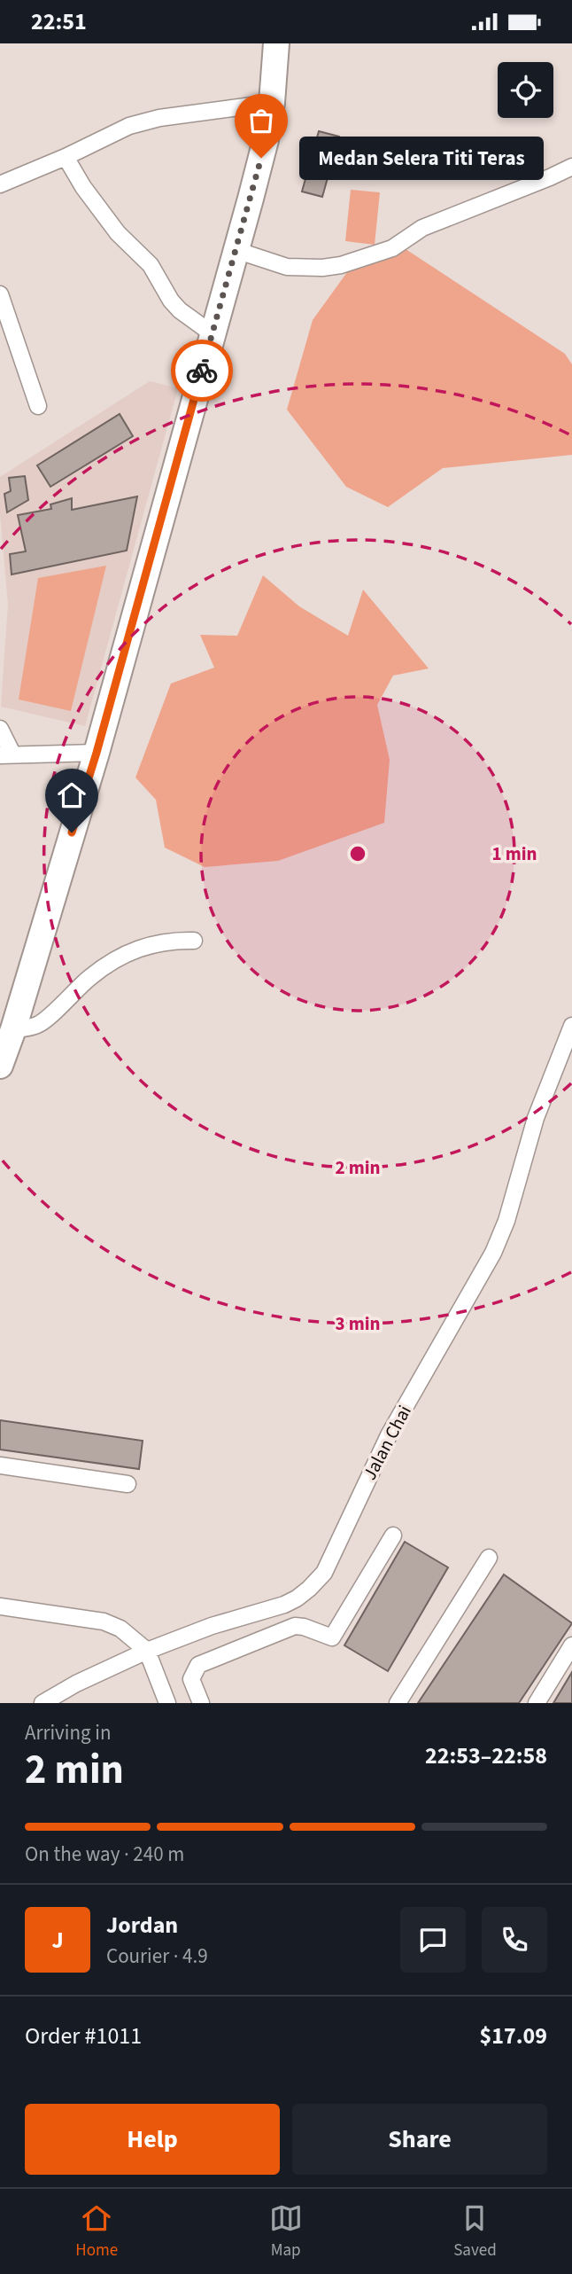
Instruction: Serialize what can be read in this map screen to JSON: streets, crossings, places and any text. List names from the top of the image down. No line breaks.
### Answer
{"streets":{"street":["Jalan Chai"]},"places":["Medan Selera Titi Teras"],"page":{"status":"22:51","bubble":"Medan Selera Titi Teras","heading":["2 min","Arriving in","22:53–22:58"],"panel":["Jordan","Courier · 4.9","Order #1011","$17.09"],"bar":"On the way · 240 m","round":"J","buttons":["Help","Share"],"tabs":["Home","Map","Saved"]},"rings":["1 min","2 min","3 min"]}
